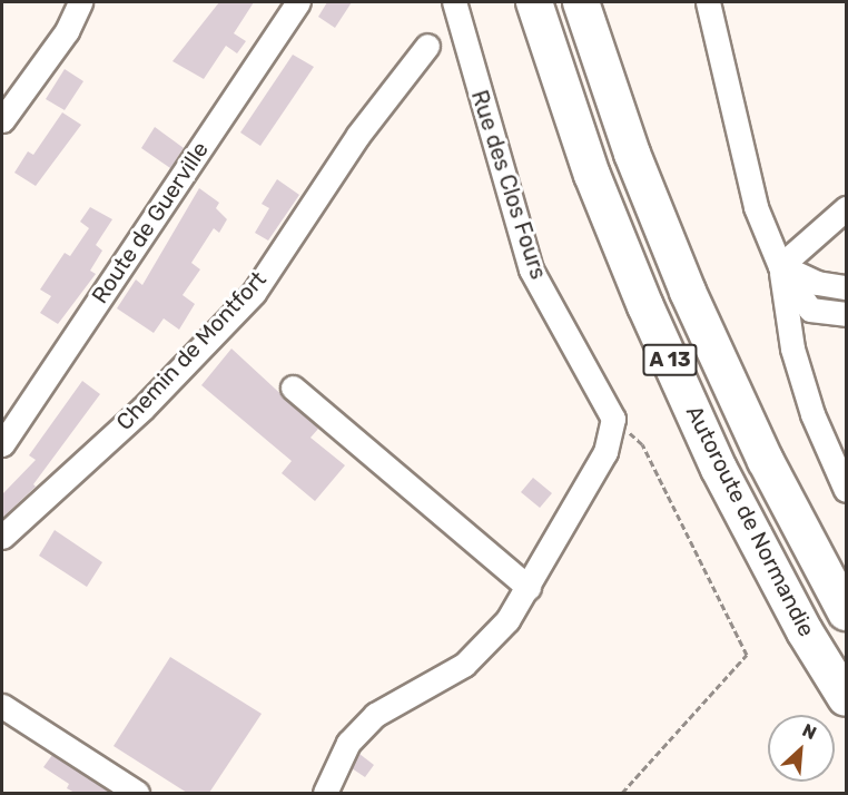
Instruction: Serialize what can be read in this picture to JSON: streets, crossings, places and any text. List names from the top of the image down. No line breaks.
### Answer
{"streets":{"highway":["A 13","Autoroute de Normandie"],"street":["Rue des Clos Fours","Route de Guerville","Chemin de Montfort"]},"north":"top right"}
